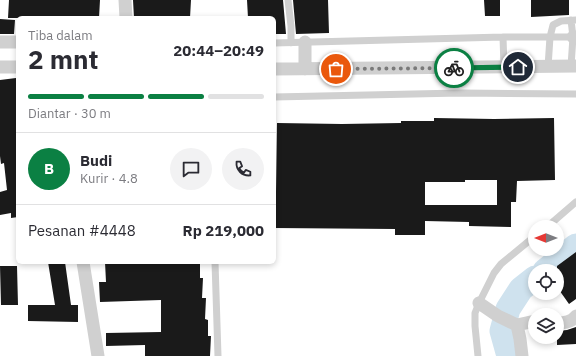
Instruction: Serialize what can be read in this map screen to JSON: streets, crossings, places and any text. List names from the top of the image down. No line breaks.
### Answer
{"north":"left","page":{"heading":["2 mnt","Tiba dalam","20:44–20:49"],"panel":["Budi","Kurir · 4.8","Pesanan #4448","Rp 219,000"],"bar":"Diantar · 30 m","round":"B"}}
